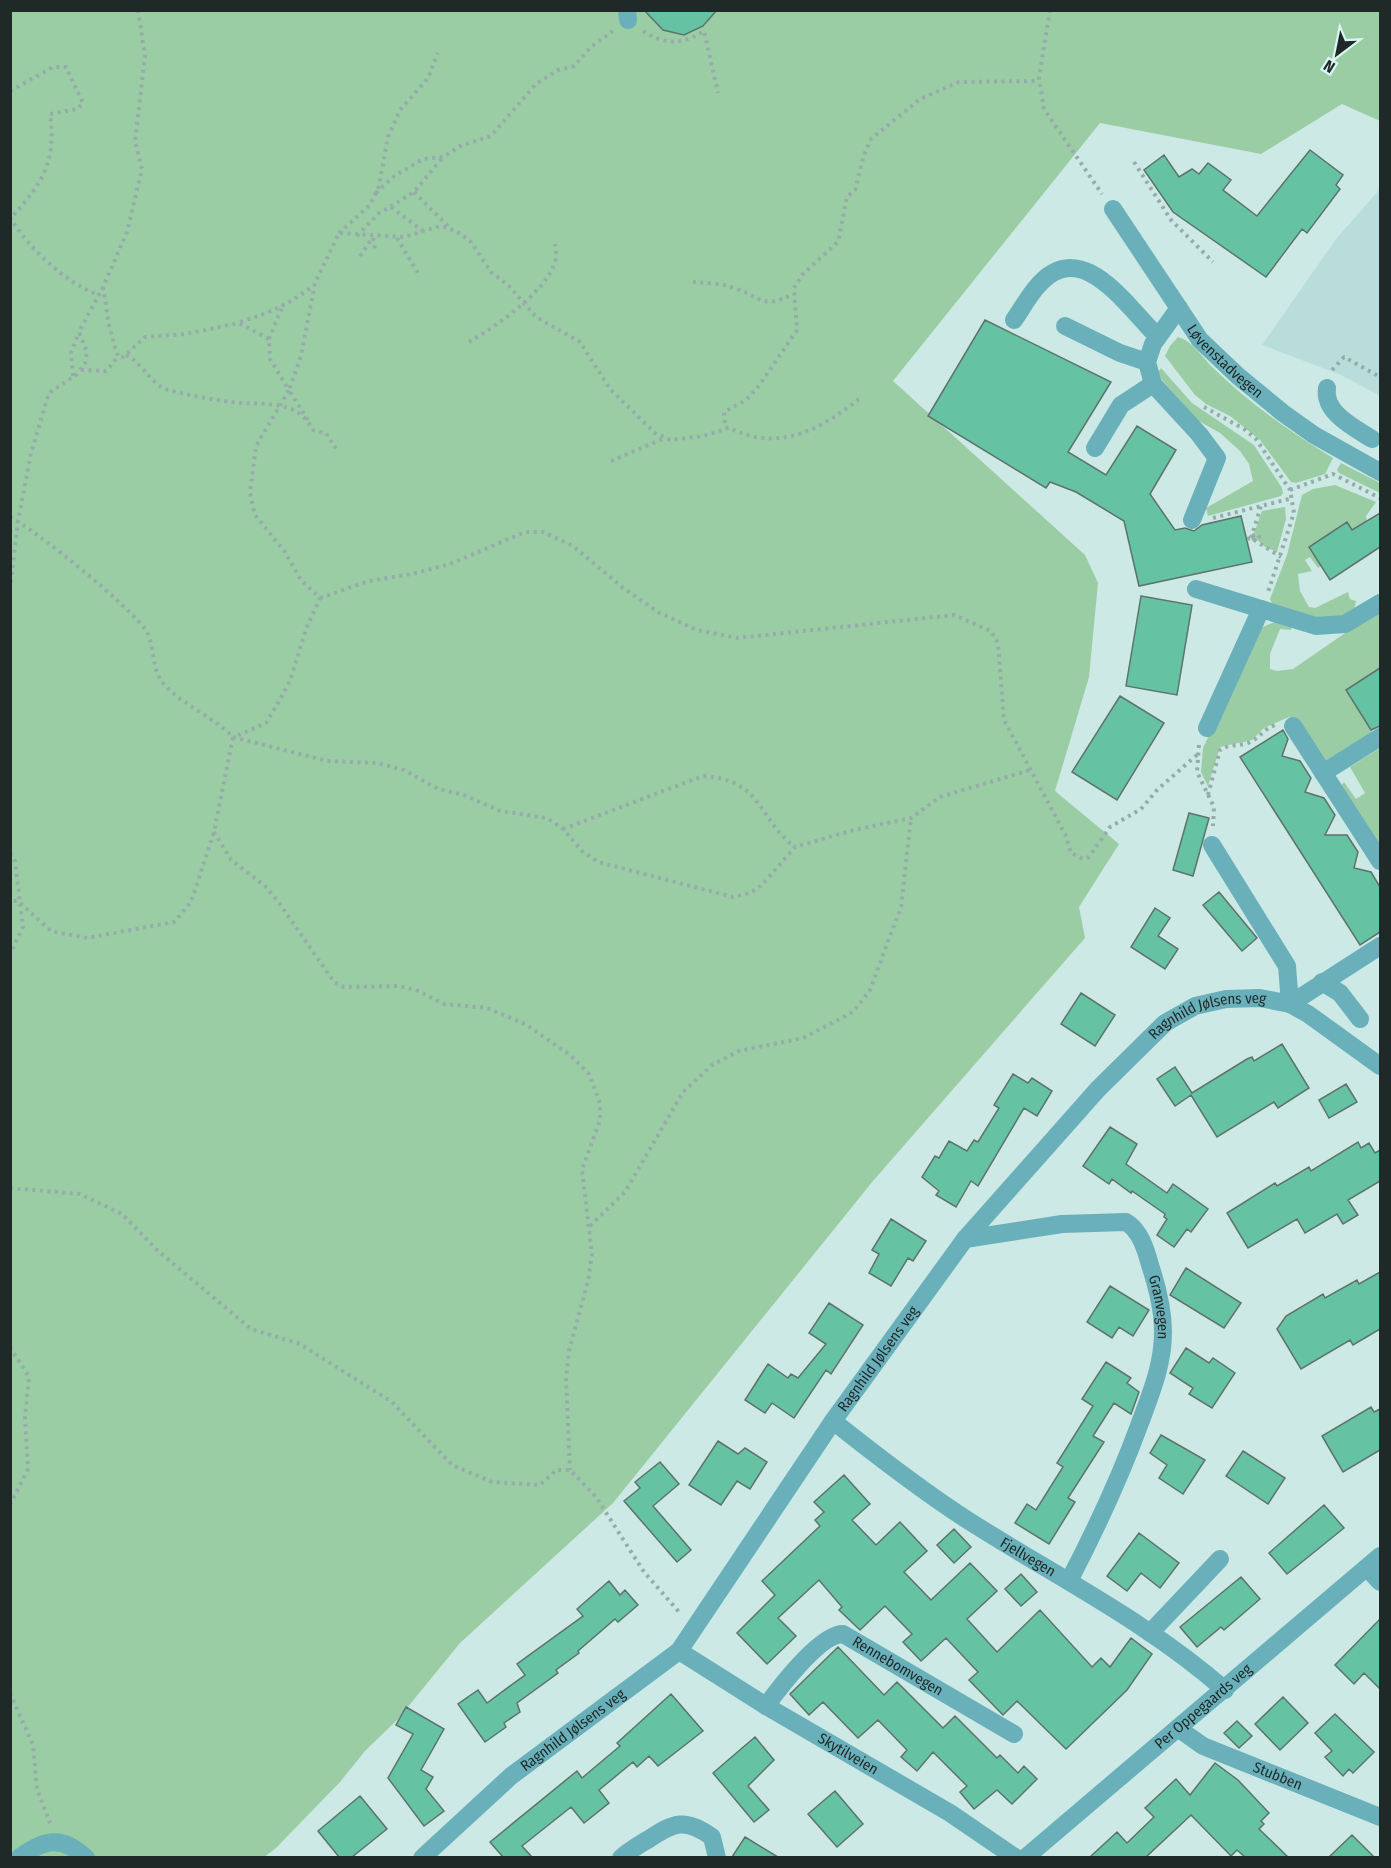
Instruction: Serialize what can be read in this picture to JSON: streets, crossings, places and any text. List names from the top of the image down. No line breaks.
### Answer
{"streets":{"street":["Løvenstadvegen","Ragnhild Jølsens veg","Granvegen","Fjellvegen","Rennebomvegen","Per Oppegaards veg","Skytilveien","Stubben"]},"crossings":[["Ragnhild Jølsens veg","Granvegen"],["Ragnhild Jølsens veg","Fjellvegen"],["Ragnhild Jølsens veg","Skytilveien"],["Granvegen","Fjellvegen"],["Fjellvegen","Per Oppegaards veg"],["Rennebomvegen","Skytilveien"],["Per Oppegaards veg","Stubben"]],"north":"bottom left"}
